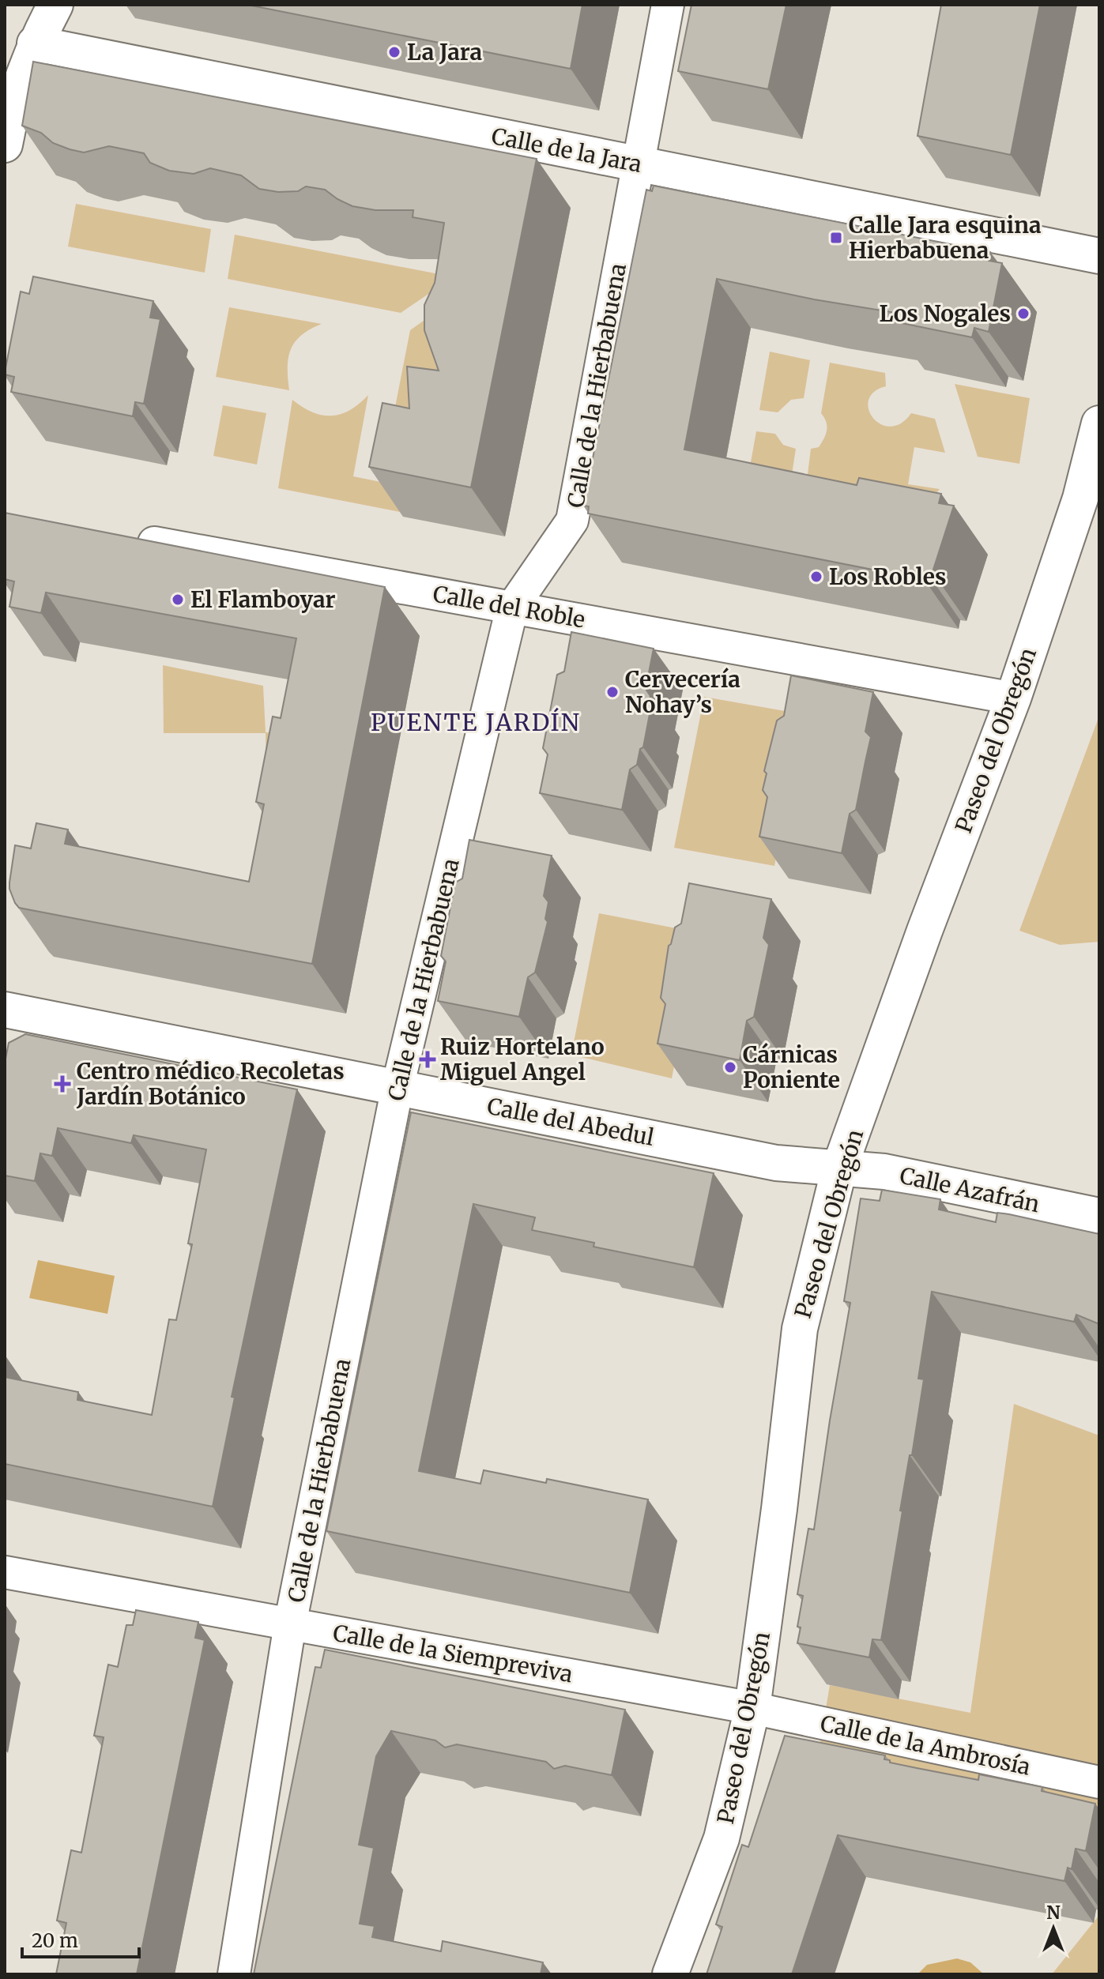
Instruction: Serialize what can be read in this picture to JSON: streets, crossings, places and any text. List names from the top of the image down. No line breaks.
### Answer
{"streets":{"street":["Calle de la Jara","Calle de la Hierbabuena","Calle del Roble","Paseo del Obregón","Calle del Abedul","Calle Azafrán","Calle de la Siempreviva","Calle de la Ambrosía"]},"crossings":[["Calle de la Jara","Calle de la Hierbabuena"],["Calle de la Hierbabuena","Calle del Roble"],["Calle de la Hierbabuena","Calle del Abedul"],["Calle de la Hierbabuena","Calle de la Siempreviva"],["Calle del Roble","Paseo del Obregón"],["Paseo del Obregón","Calle del Abedul"],["Paseo del Obregón","Calle Azafrán"],["Paseo del Obregón","Calle de la Siempreviva"],["Paseo del Obregón","Calle de la Ambrosía"],["Calle del Abedul","Calle Azafrán"],["Calle de la Siempreviva","Calle de la Ambrosía"]],"districts":["PUENTE JARDÍN"],"places":{"other":["La Jara","Los Nogales","Los Robles","El Flamboyar","Cervecería Nohay’s","Cárnicas Poniente"],"transit":["Calle Jara esquina Hierbabuena"],"health":["Ruiz Hortelano Miguel Angel","Centro médico Recoletas Jardín Botánico"]},"scale_bar":"20 m","north":"top"}
